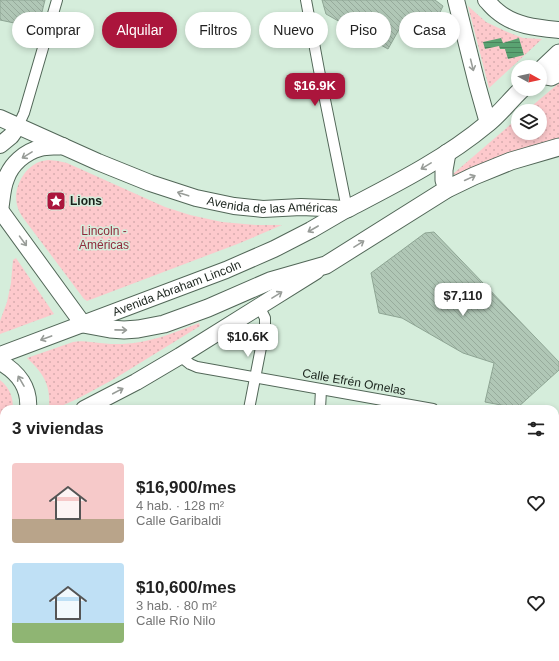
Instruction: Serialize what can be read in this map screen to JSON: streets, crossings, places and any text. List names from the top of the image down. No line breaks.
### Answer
{"streets":{"highway":["Avenida de las Américas"],"main road":["Avenida Abraham Lincoln"],"street":["Calle Efrén Ornelas"]},"crossings":[["Avenida de las Américas","Avenida Abraham Lincoln"]],"one_way":["Avenida de las Américas"],"parks":["Lincoln - Américas"],"places":{"place":["Lions"]},"north":"right","page":{"chip":["Comprar","Alquilar","Filtros","Nuevo","Piso","Casa"],"price":["$16.9K","$7,110","$10.6K"],"heading":"3 viviendas","list":[{"name":"$16,900/mes","note":"4 hab. · 128 m² · Calle Garibaldi"},{"name":"$10,600/mes","note":"3 hab. · 80 m² · Calle Río Nilo"}]}}
